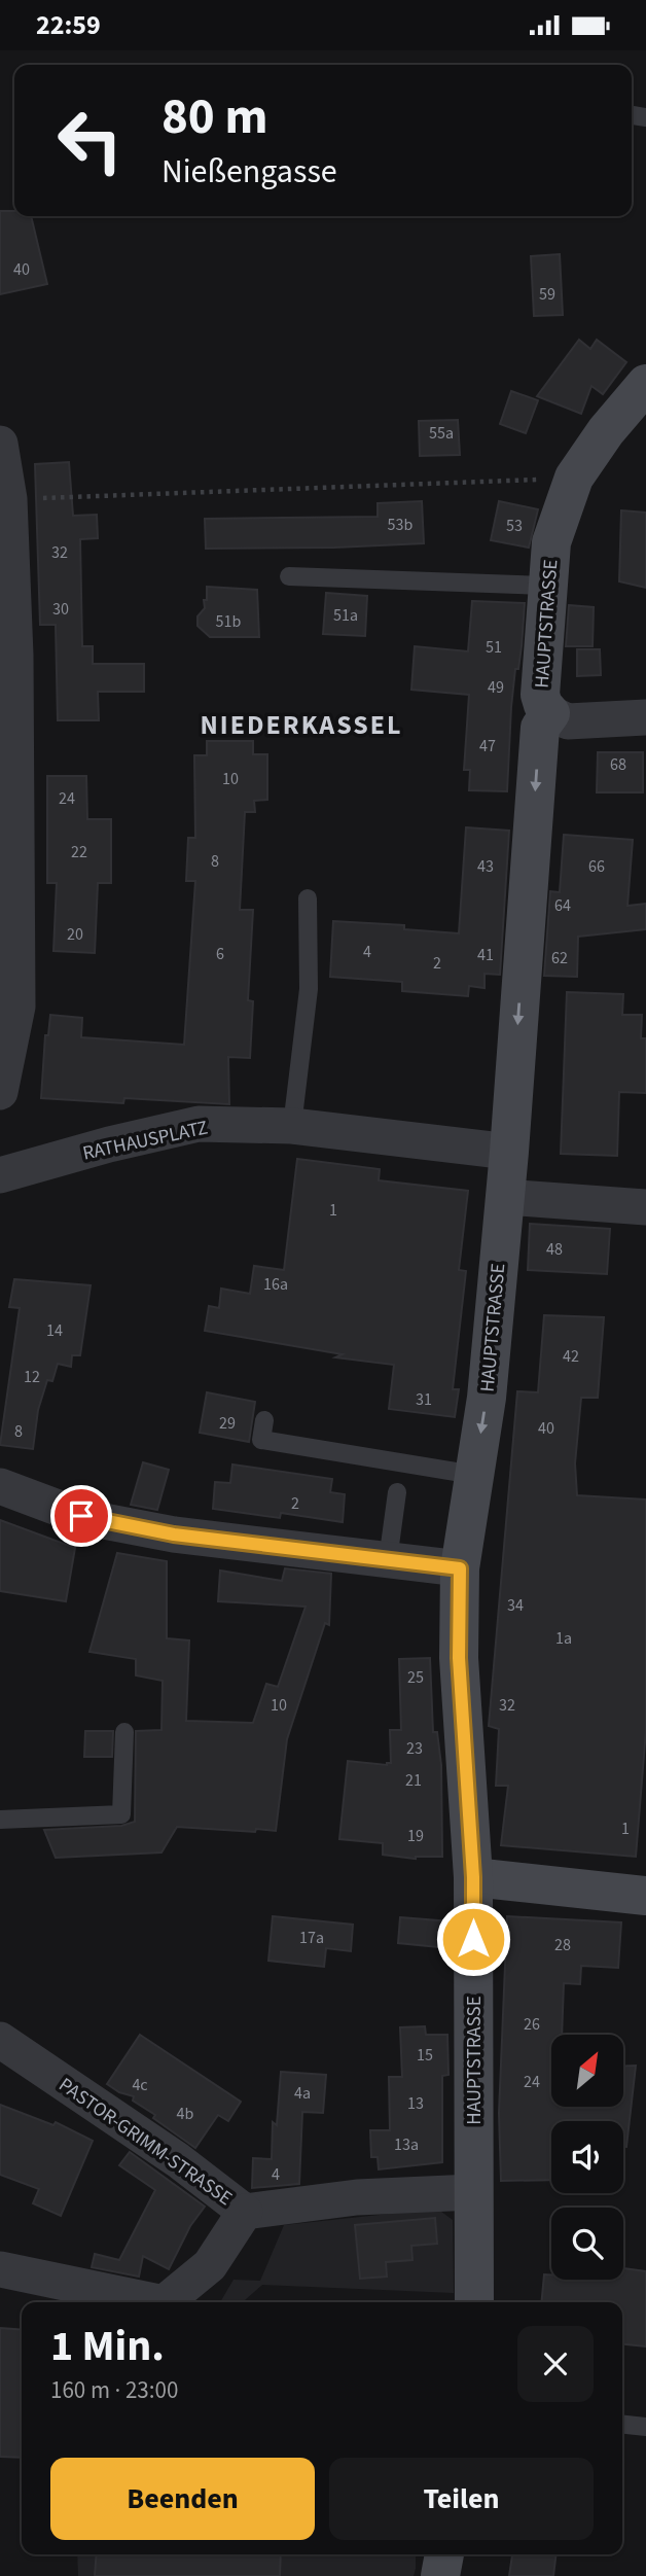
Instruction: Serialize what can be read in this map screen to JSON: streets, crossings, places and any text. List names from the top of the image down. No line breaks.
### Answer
{"streets":{"street":["HAUPTSTRASSE","RATHAUSPLATZ","PASTOR-GRIMM-STRASSE"]},"crossings":[["HAUPTSTRASSE","RATHAUSPLATZ"],["HAUPTSTRASSE","PASTOR-GRIMM-STRASSE"]],"one_way":["HAUPTSTRASSE"],"districts":["NIEDERKASSEL"],"house_numbers":["40","59","55a","53b","53","32","30","51a","51b","51","49","47","68","10","24","22","8","43","66","64","20","4","6","41","62","2","1","48","16a","14","42","12","31","29","40","8","2","34","1a","25","10","32","23","21","1","19","17a","28","26","15","24","4c","4a","13","4b","13a","4"],"north":"top right","page":{"status":"22:59","turn":["80 m","Nießengasse"],"heading":["1 Min.","160 m · 23:00"],"buttons":["Beenden","Teilen"]}}
